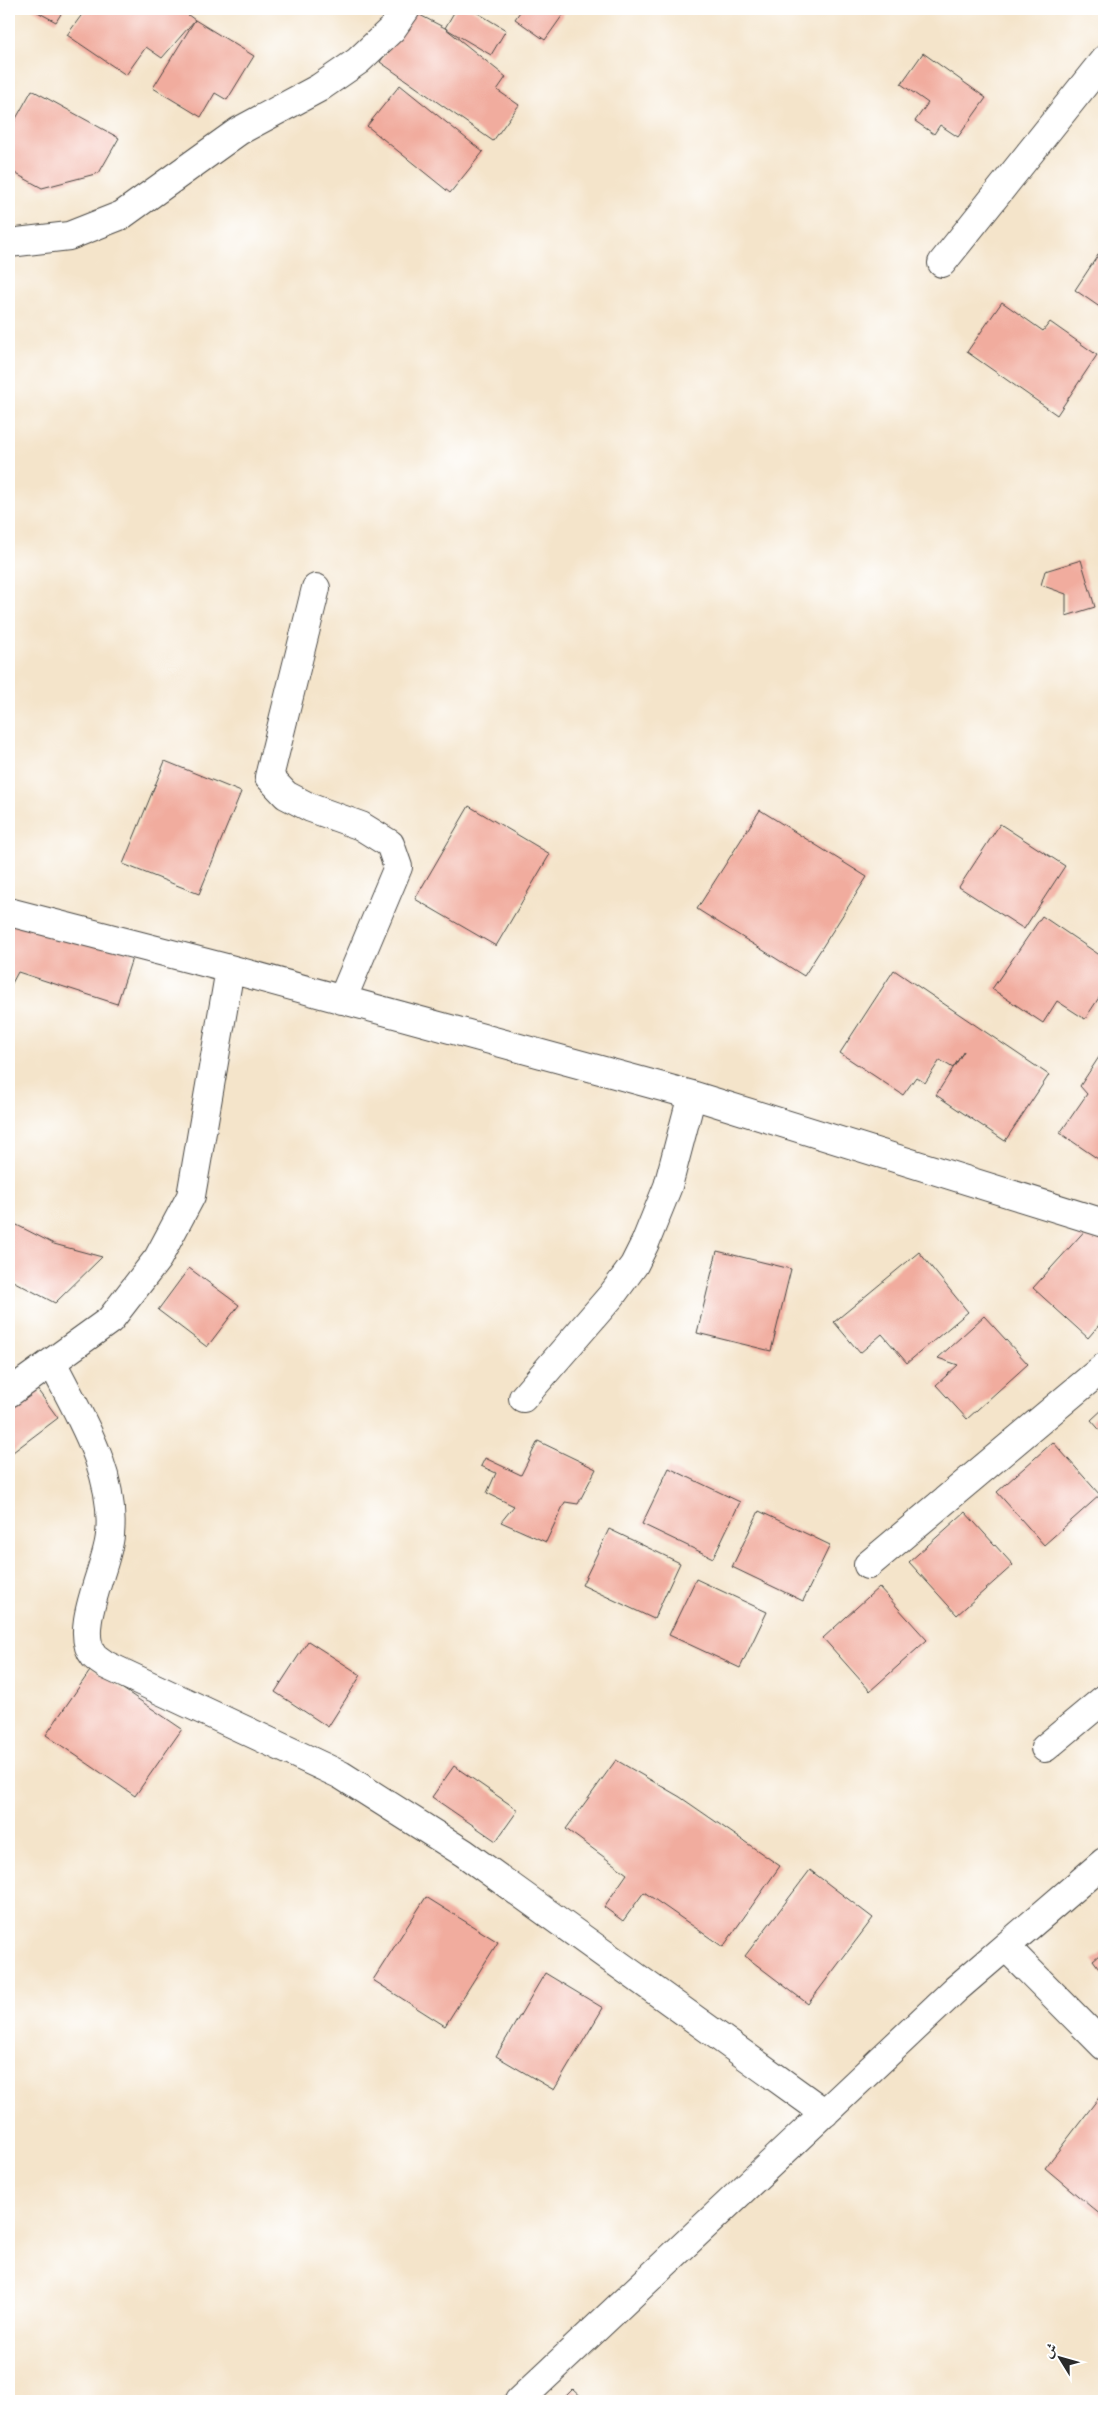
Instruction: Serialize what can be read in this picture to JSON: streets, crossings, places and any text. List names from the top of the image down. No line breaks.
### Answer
{"north":"top left"}
